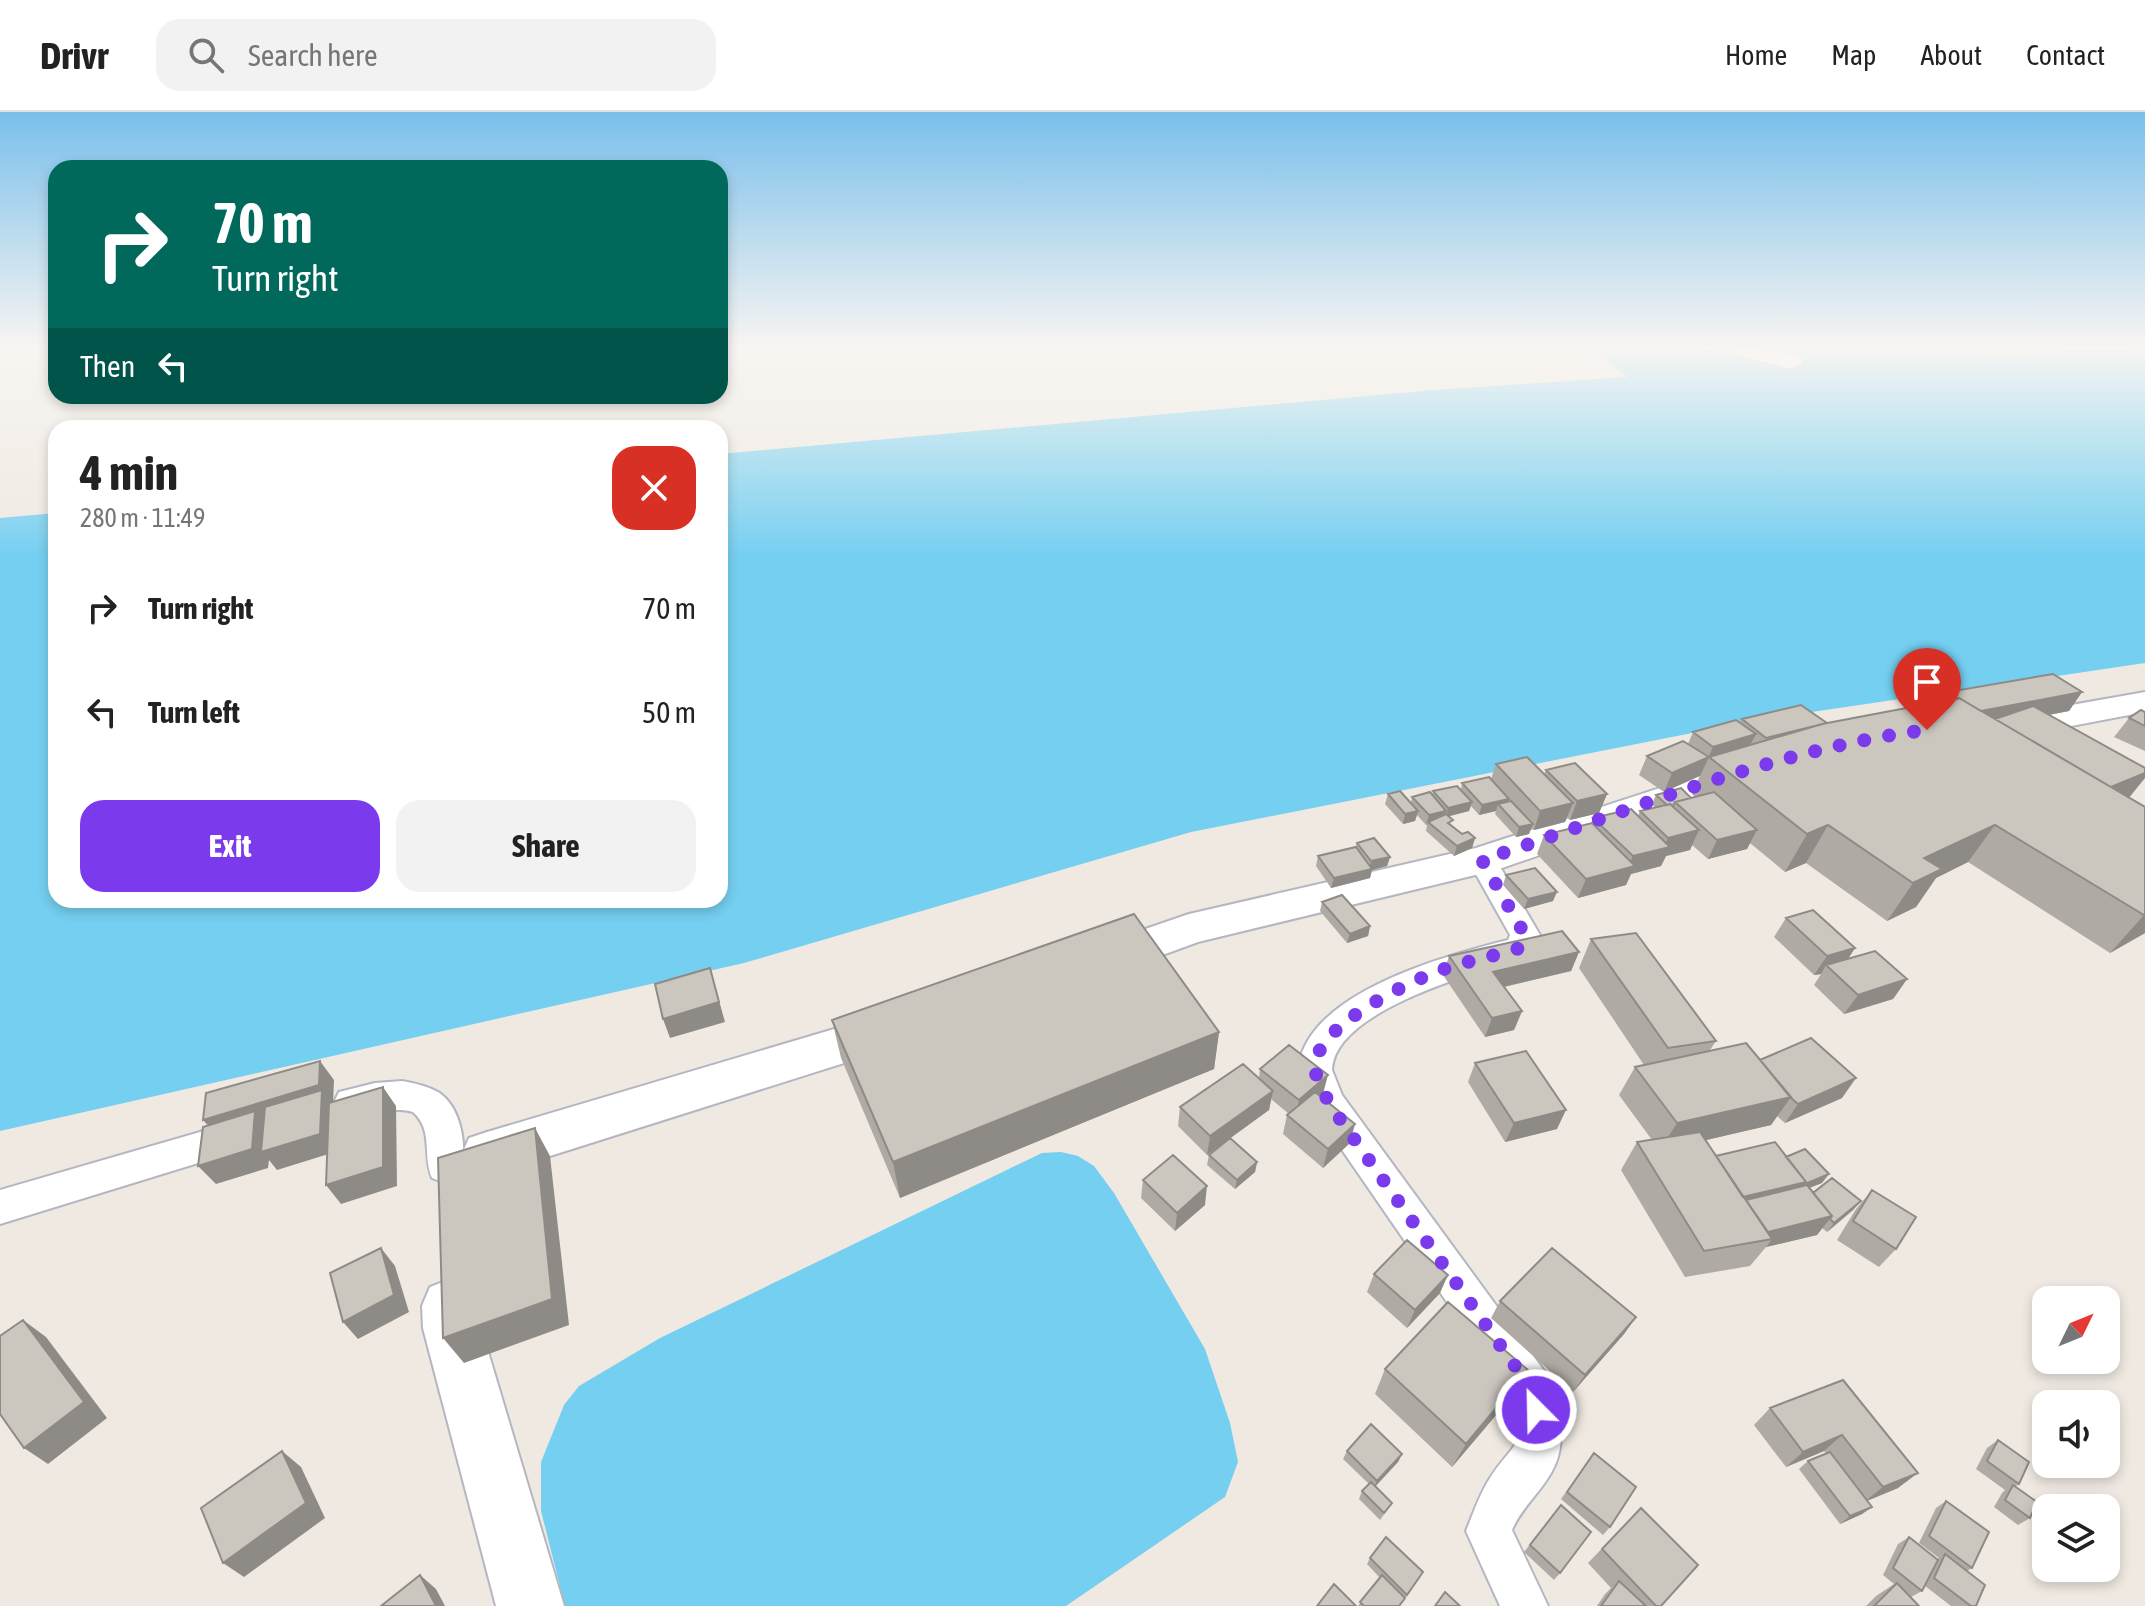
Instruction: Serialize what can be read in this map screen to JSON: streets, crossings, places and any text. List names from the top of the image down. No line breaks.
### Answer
{"north":"top right","page":{"header":"Drivr","search":"Search here","nav":["Home","Map","About","Contact"],"turn":["70 m","Turn right"],"then":"Then","heading":["4 min","280 m · 11:49"],"list":[{"name":"Turn right","value":"70 m"},{"name":"Turn left","value":"50 m"}],"buttons":["Exit","Share"]}}
